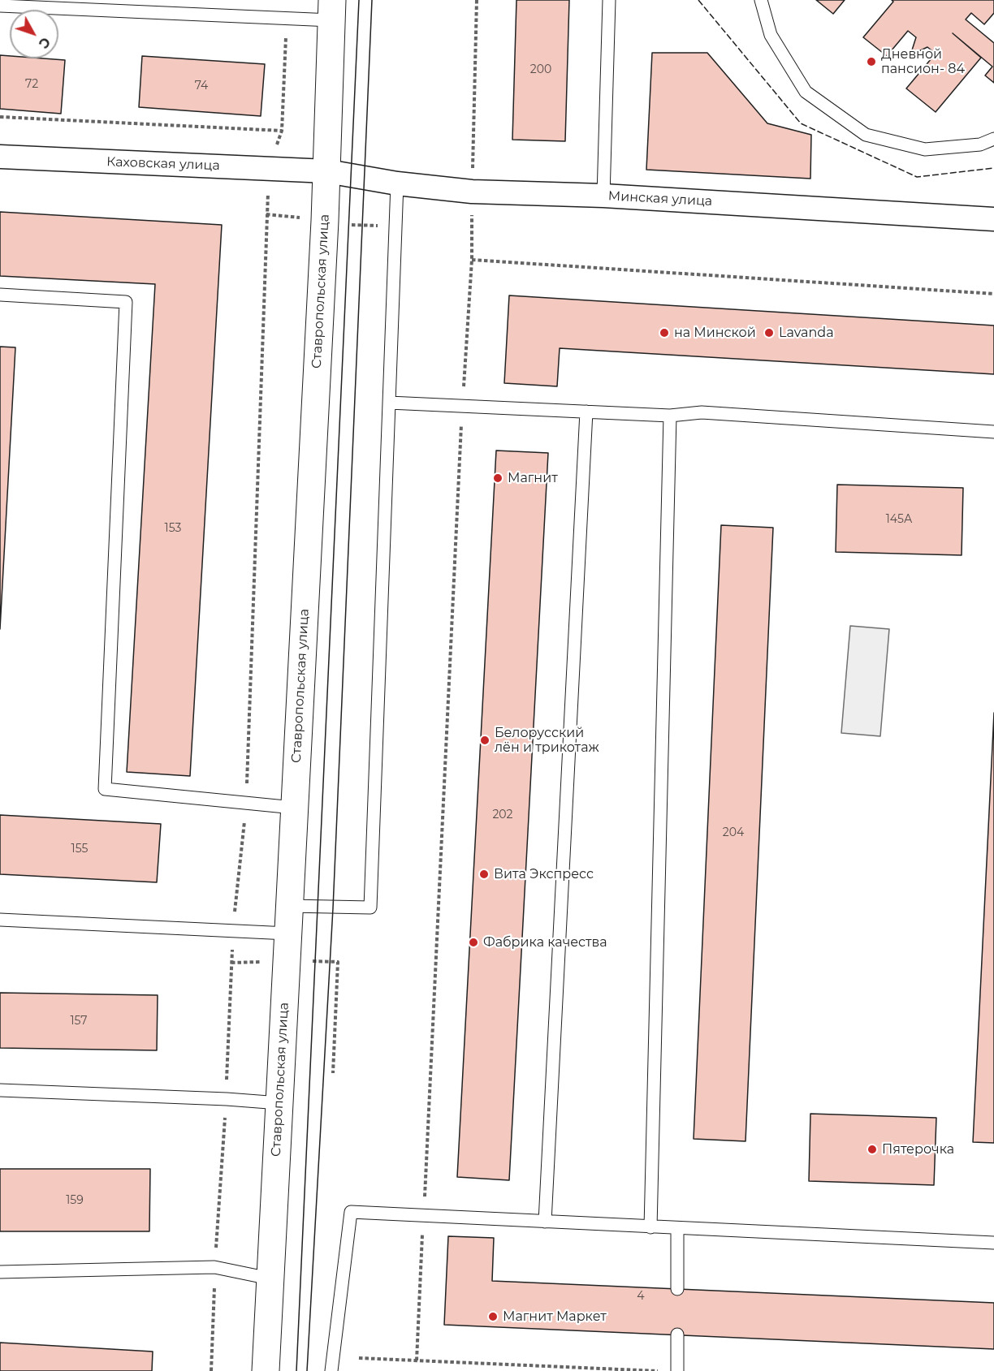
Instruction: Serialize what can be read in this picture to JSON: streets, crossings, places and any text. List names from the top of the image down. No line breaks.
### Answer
{"streets":{"street":["Каховская улица","Минская улица","Ставропольская улица"]},"crossings":[["Каховская улица","Минская улица"],["Каховская улица","Ставропольская улица"],["Минская улица","Ставропольская улица"]],"places":["Дневной пансион- 84","на Минской","Lavanda","Магнит","Белорусский лён и трикотаж","Вита Экспресс","Фабрика качества","Пятерочка","Магнит Маркет"],"house_numbers":["200","72","74","145А","153","202","204","155","157","159","4"],"north":"bottom right"}
